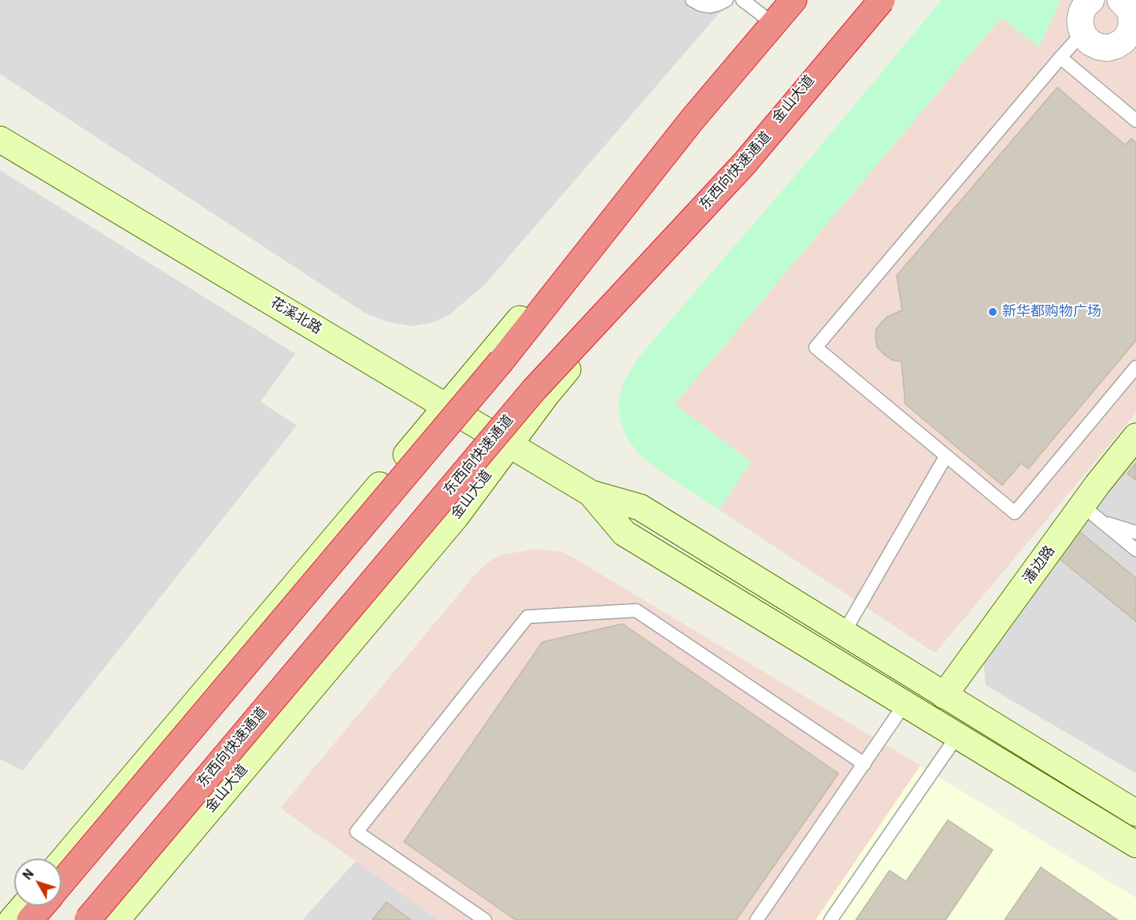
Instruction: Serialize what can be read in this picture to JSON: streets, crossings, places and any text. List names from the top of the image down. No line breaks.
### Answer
{"streets":{"highway":["东西向快速通道"],"main road":["金山大道","花溪北路","潘边路"]},"crossings":[["金山大道","花溪北路"]],"places":["新华都购物广场"],"north":"top left"}
